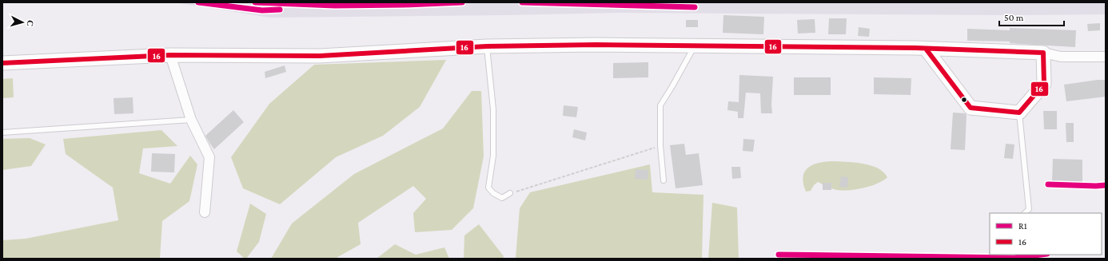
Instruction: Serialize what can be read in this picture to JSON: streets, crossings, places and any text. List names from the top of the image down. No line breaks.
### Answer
{"lines":["transit line R1","transit line 16"],"legend":["R1","16"],"scale_bar":"50 m","north":"right"}
